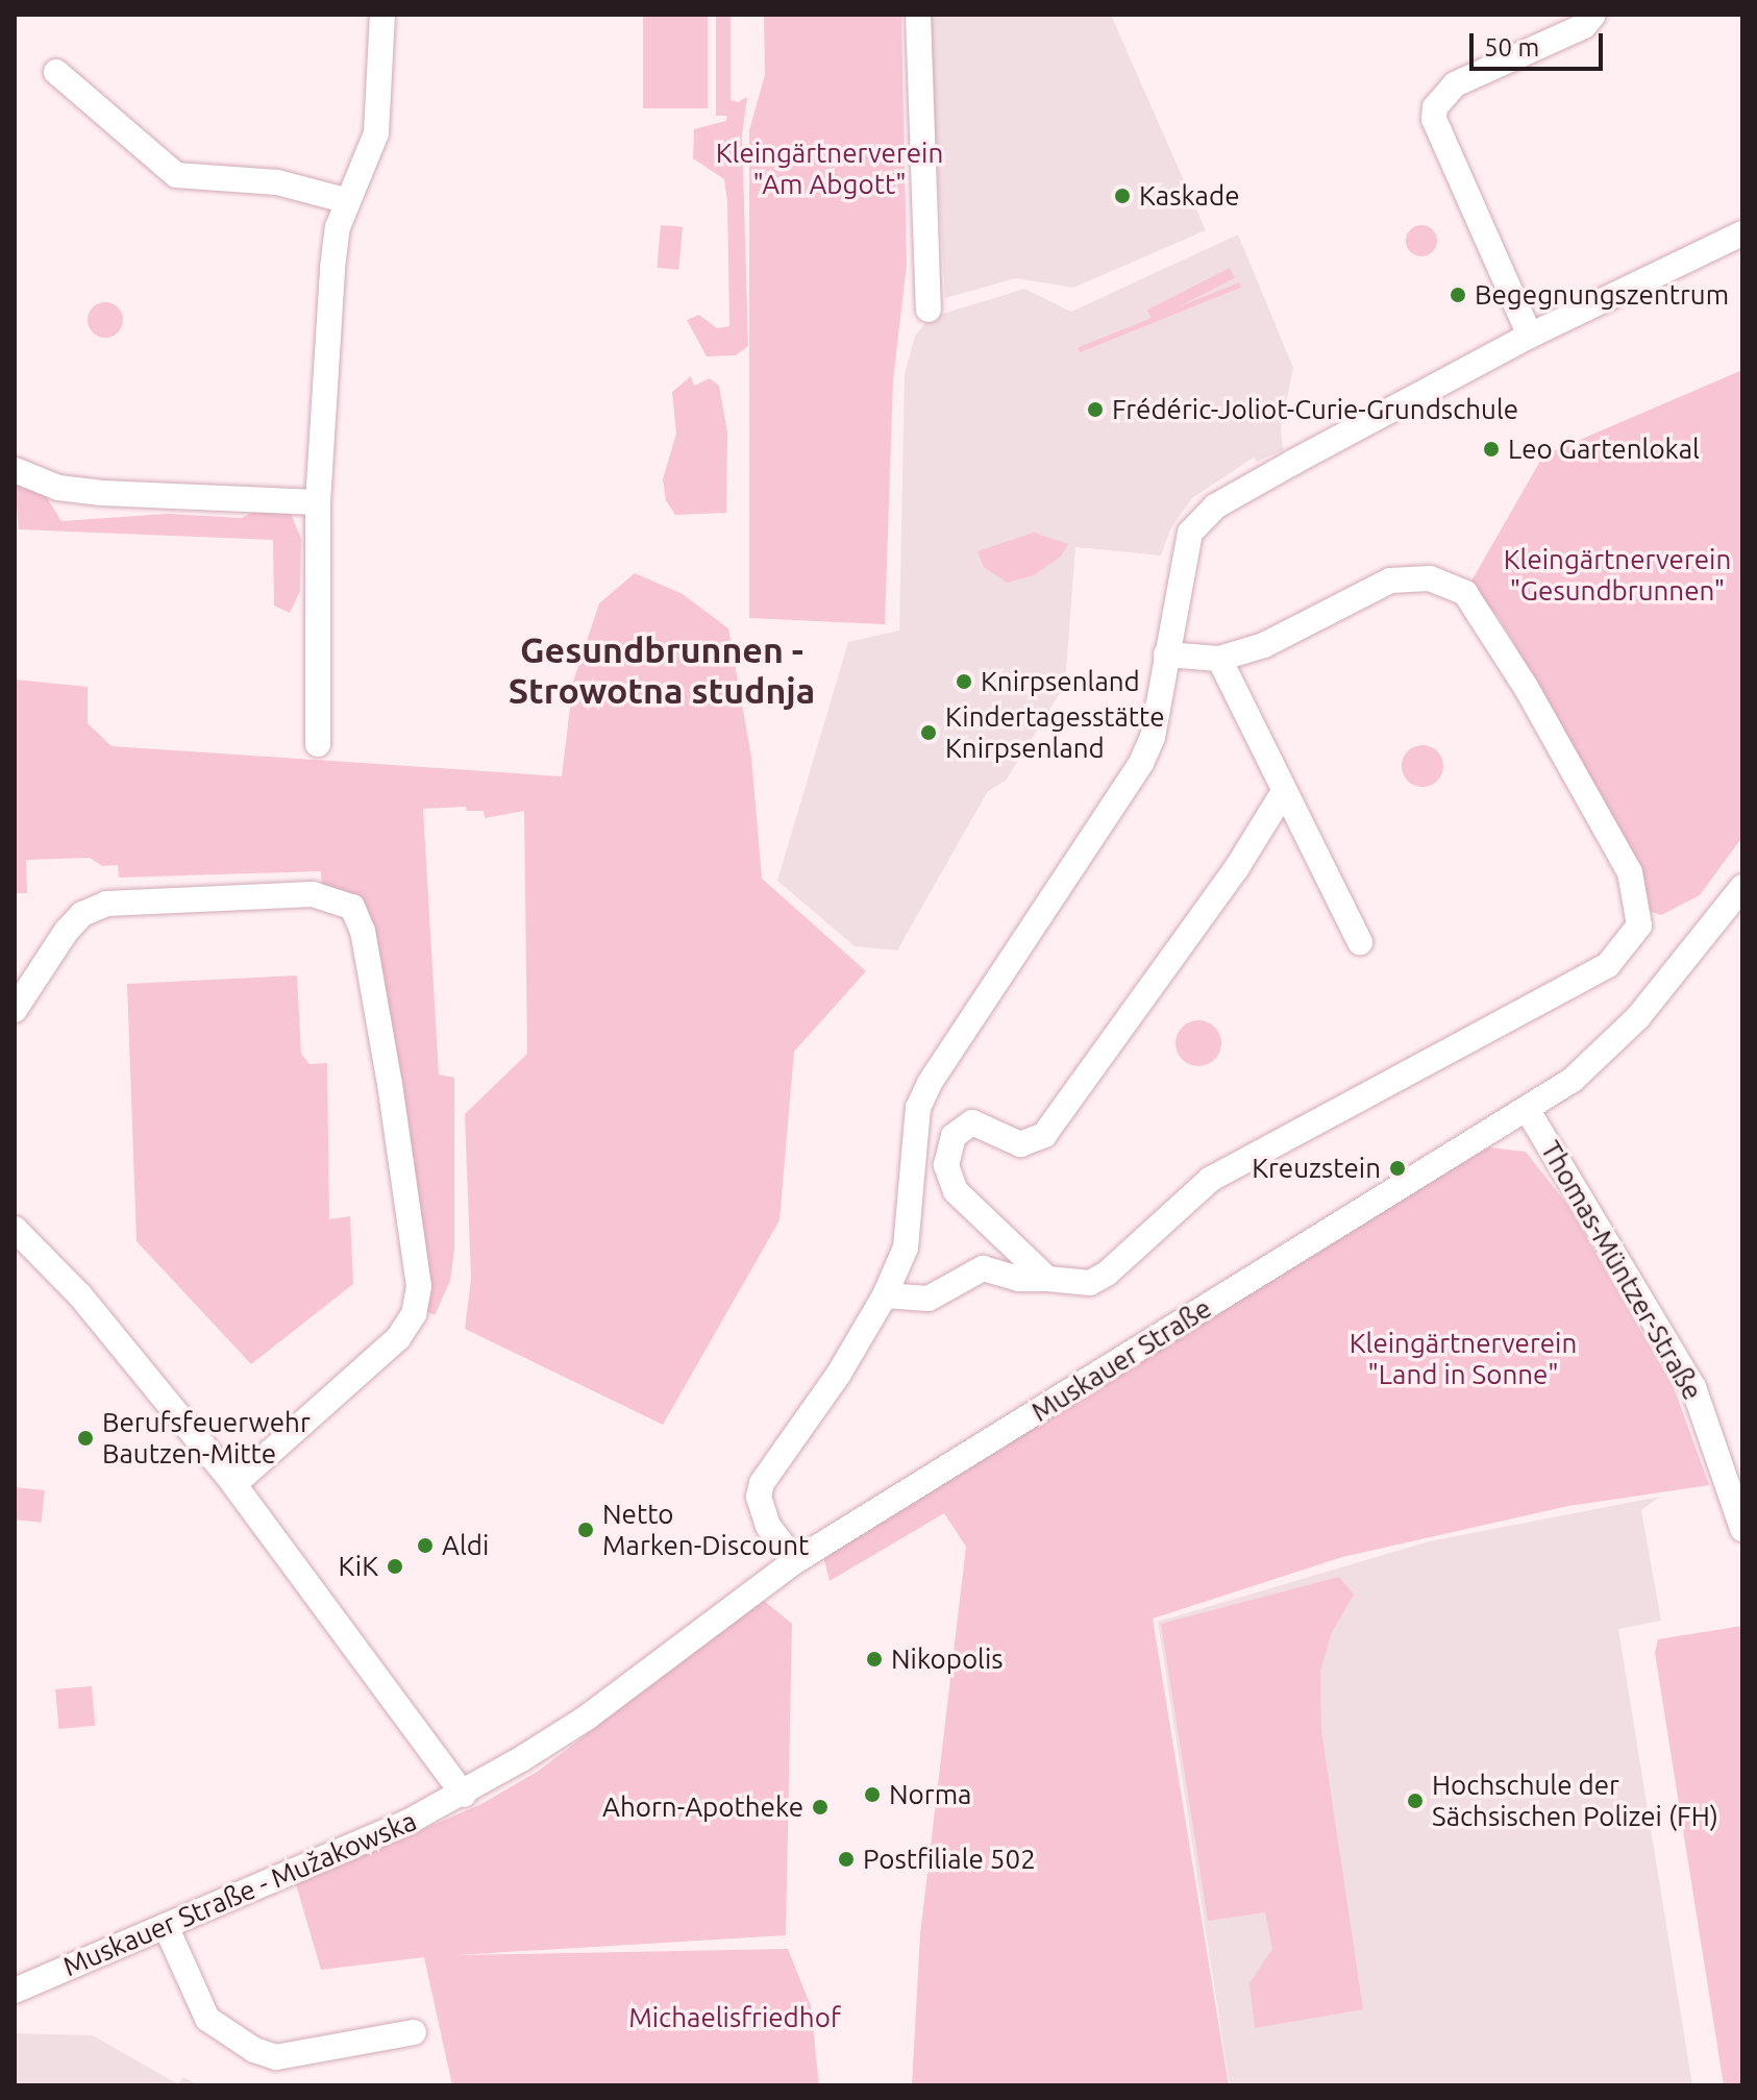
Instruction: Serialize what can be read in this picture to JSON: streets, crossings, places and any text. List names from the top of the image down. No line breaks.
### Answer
{"streets":{"street":["Thomas-Müntzer-Straße","Muskauer Straße","Muskauer Straße - Mužakowska"]},"crossings":[["Thomas-Müntzer-Straße","Muskauer Straße"],["Muskauer Straße","Muskauer Straße - Mužakowska"]],"districts":["Gesundbrunnen - Strowotna studnja"],"parks":["Kleingärtnerverein \"Am Abgott\"","Kleingärtnerverein \"Gesundbrunnen\"","Kleingärtnerverein \"Land in Sonne\"","Michaelisfriedhof"],"places":["Kaskade","Begegnungszentrum","Frédéric-Joliot-Curie-Grundschule","Leo Gartenlokal","Knirpsenland","Kindertagesstätte Knirpsenland","Kreuzstein","Berufsfeuerwehr Bautzen-Mitte","Netto Marken-Discount","Aldi","KiK","Nikopolis","Norma","Hochschule der Sächsischen Polizei (FH)","Ahorn-Apotheke","Postfiliale 502"],"scale_bar":"50 m"}
